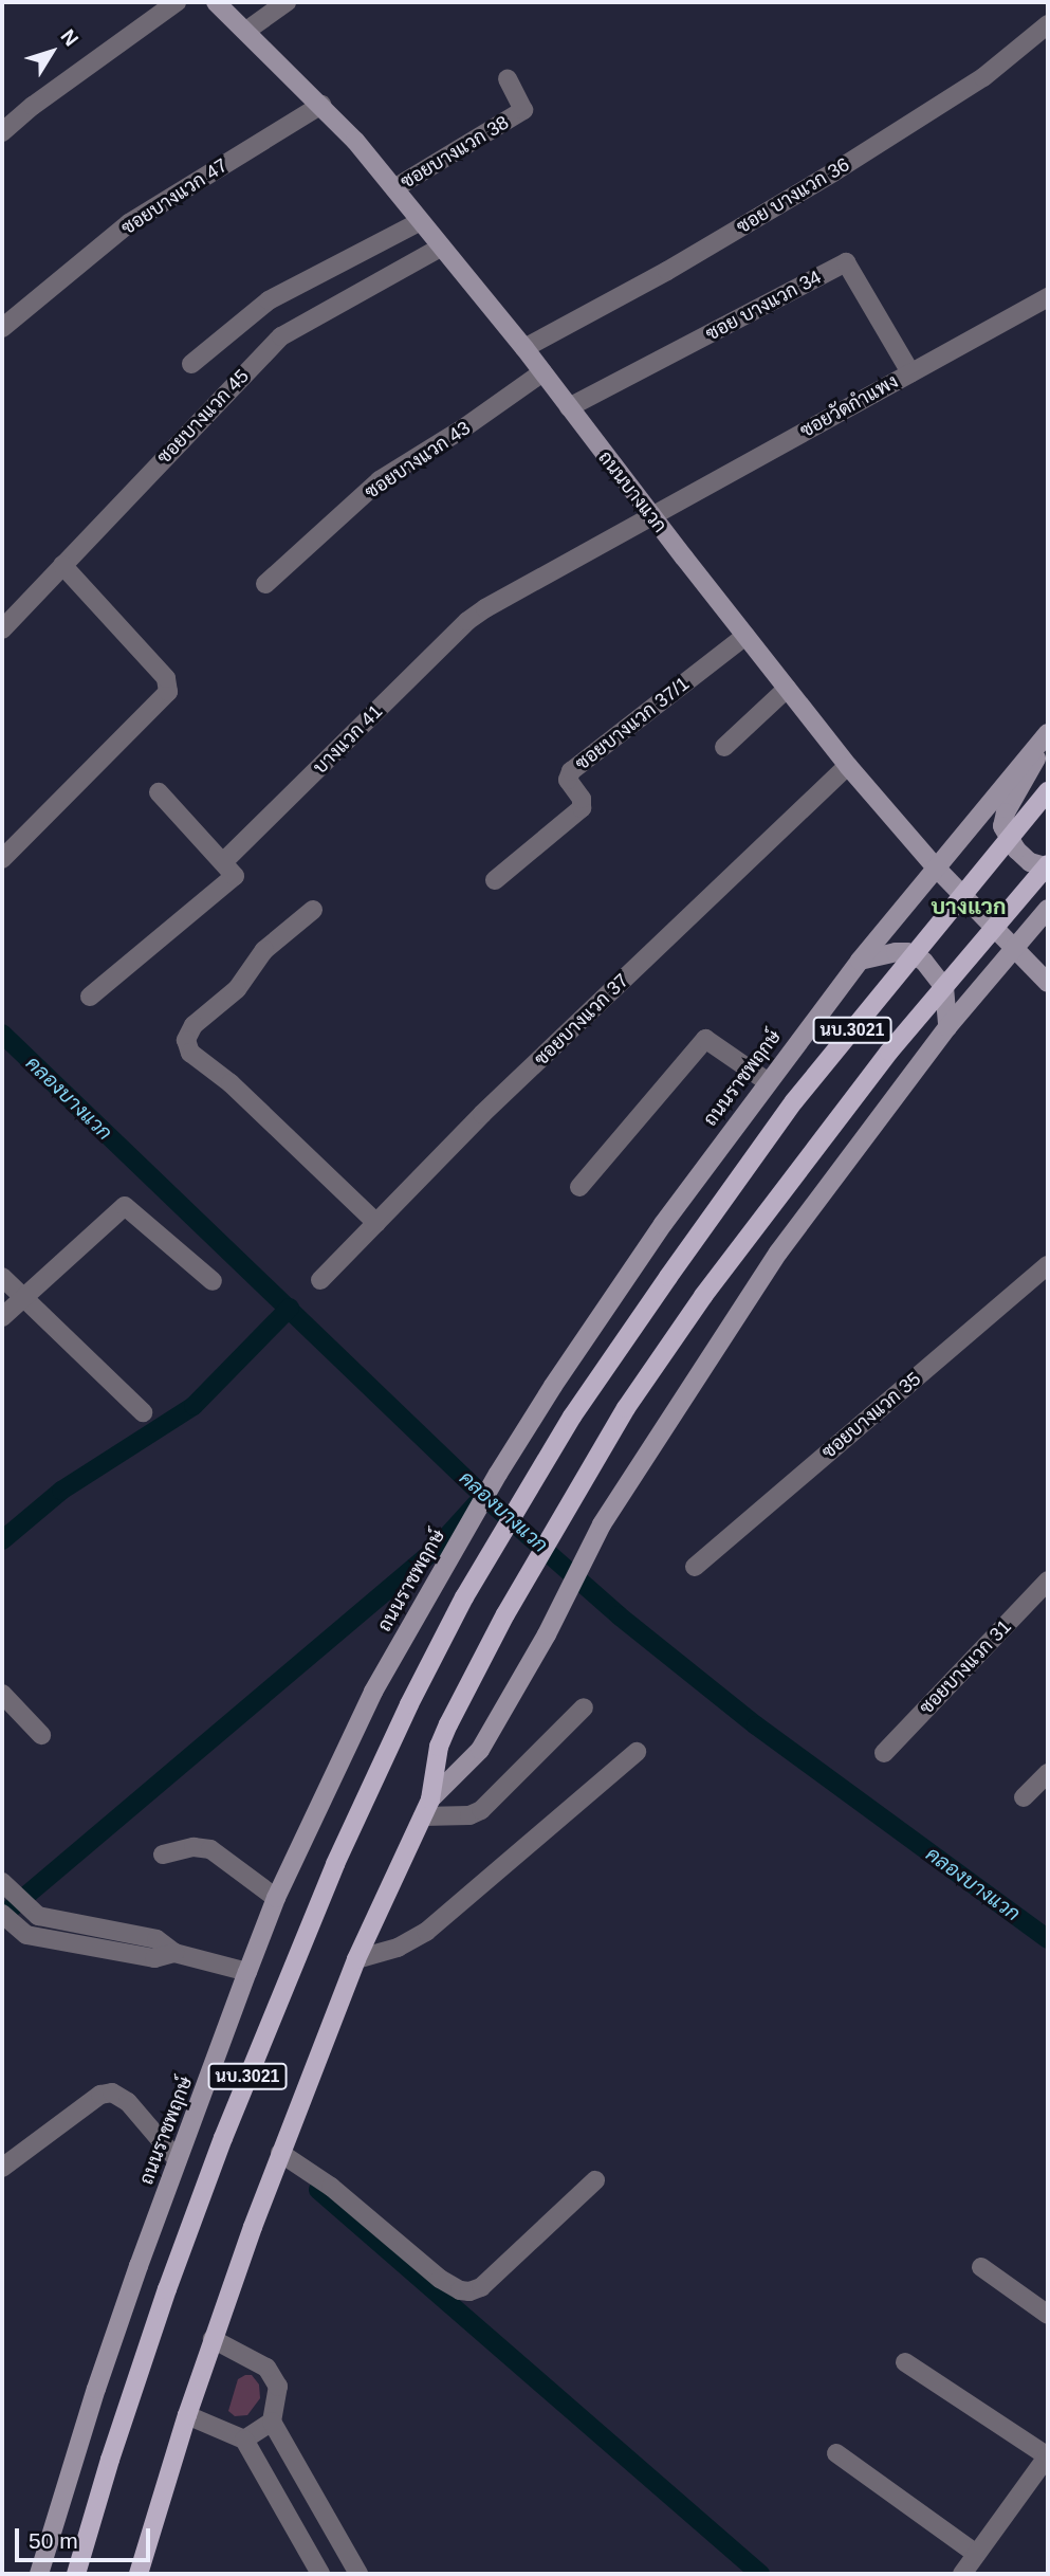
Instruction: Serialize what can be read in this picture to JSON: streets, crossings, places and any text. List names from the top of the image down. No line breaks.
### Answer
{"streets":{"main road":["ถนนบางแวก","นบ.3021","ถนนราชพฤกษ์"],"street":["ซอยบางแวก 38","ซอย บางแวก 36","ซอยบางแวก 47","ซอย บางแวก 34","ซอยวัดกำแพง","ซอยบางแวก 45","ซอยบางแวก 43","ซอยบางแวก 37/1","บางแวก 41","ซอยบางแวก 37","ซอยบางแวก 35","ซอยบางแวก 31"]},"crossings":[["ซอยบางแวก 38","ถนนบางแวก"],["ซอย บางแวก 36","ถนนบางแวก"],["ซอยบางแวก 47","ถนนบางแวก"],["ซอย บางแวก 34","ซอยวัดกำแพง"],["ซอย บางแวก 34","ถนนบางแวก"],["ซอยวัดกำแพง","ถนนบางแวก"],["ซอยวัดกำแพง","บางแวก 41"],["ซอยบางแวก 45","ถนนบางแวก"],["ซอยบางแวก 43","ถนนบางแวก"],["ถนนบางแวก","ซอยบางแวก 37/1"],["ถนนบางแวก","บางแวก 41"],["ถนนบางแวก","ซอยบางแวก 37"],["ถนนบางแวก","นบ.3021"],["ถนนบางแวก","ถนนราชพฤกษ์"]],"districts":["บางแวก"],"water":["คลองบางแวก"],"scale_bar":"50 m","north":"top right"}
